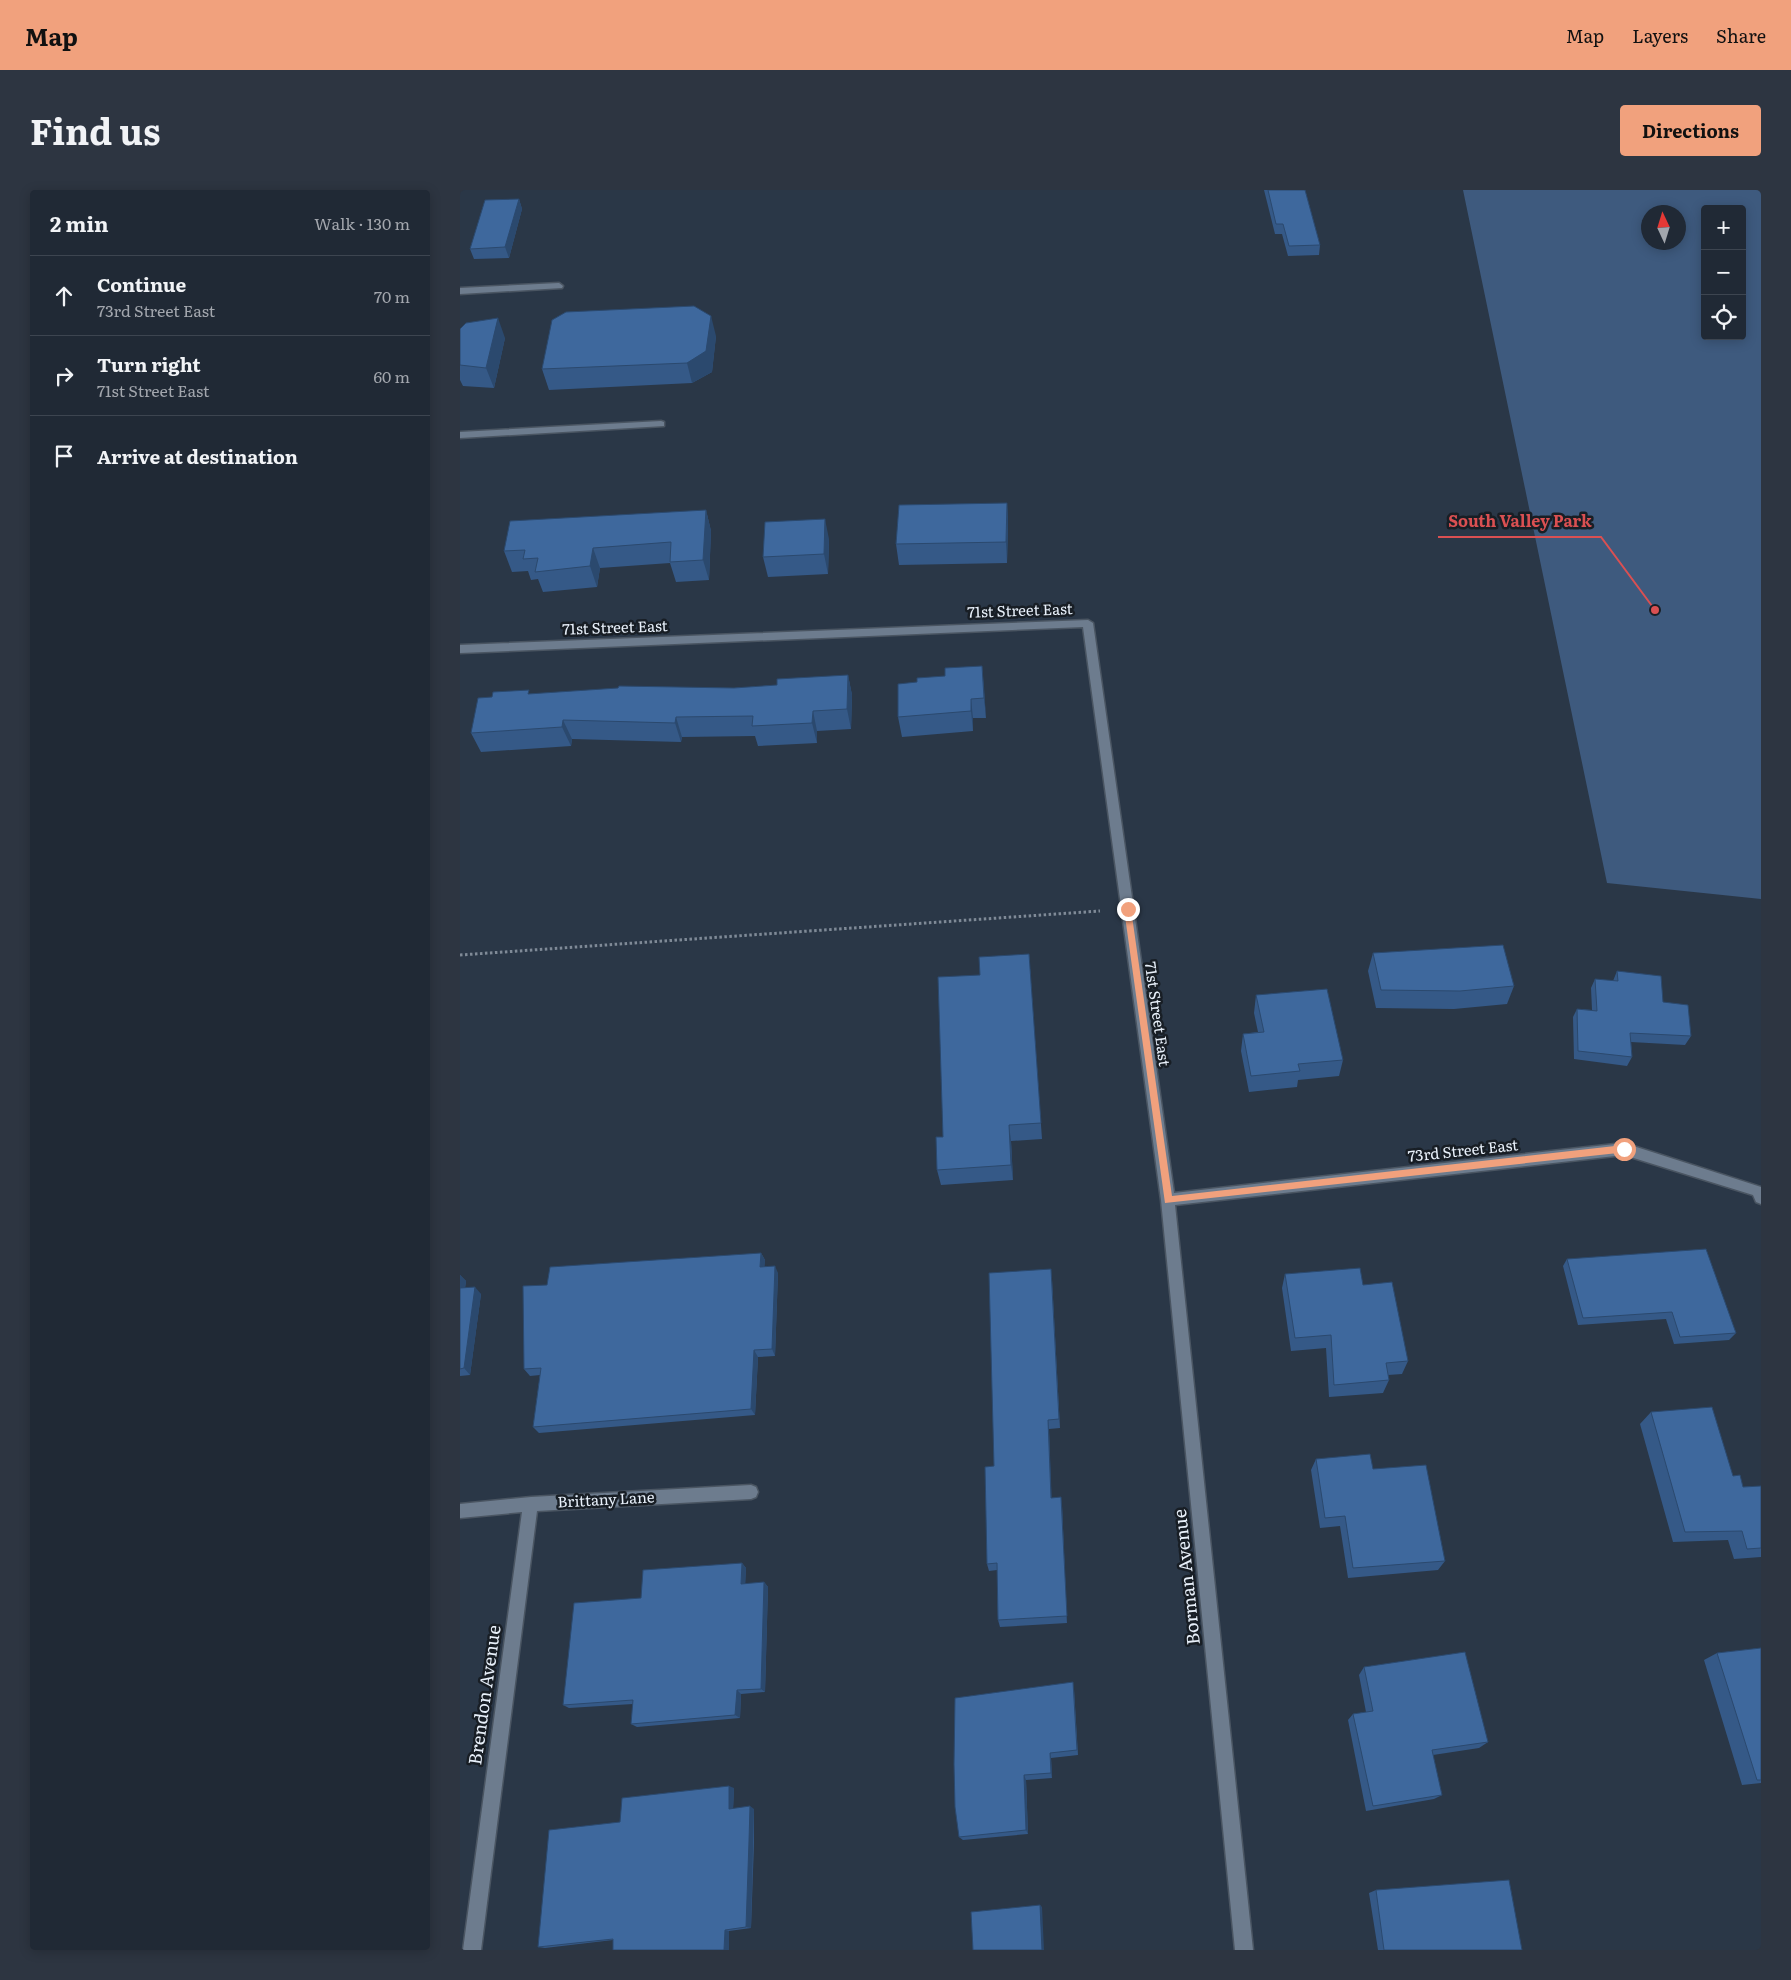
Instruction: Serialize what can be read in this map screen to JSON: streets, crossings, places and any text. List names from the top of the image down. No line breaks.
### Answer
{"streets":{"street":["71st Street East","73rd Street East","Brittany Lane","Borman Avenue","Brendon Avenue"]},"crossings":[["71st Street East","73rd Street East"],["71st Street East","Borman Avenue"],["73rd Street East","Borman Avenue"],["Brittany Lane","Brendon Avenue"]],"places":["South Valley Park"],"north":"top","page":{"header":"Map","nav":["Map","Layers","Share"],"title":"Find us","buttons":"Directions","heading":["2 min","Walk · 130 m"],"map_buttons":["+","−"],"list":[["Continue","73rd Street East","70 m"],["Turn right","71st Street East","60 m"],"Arrive at destination"]}}
